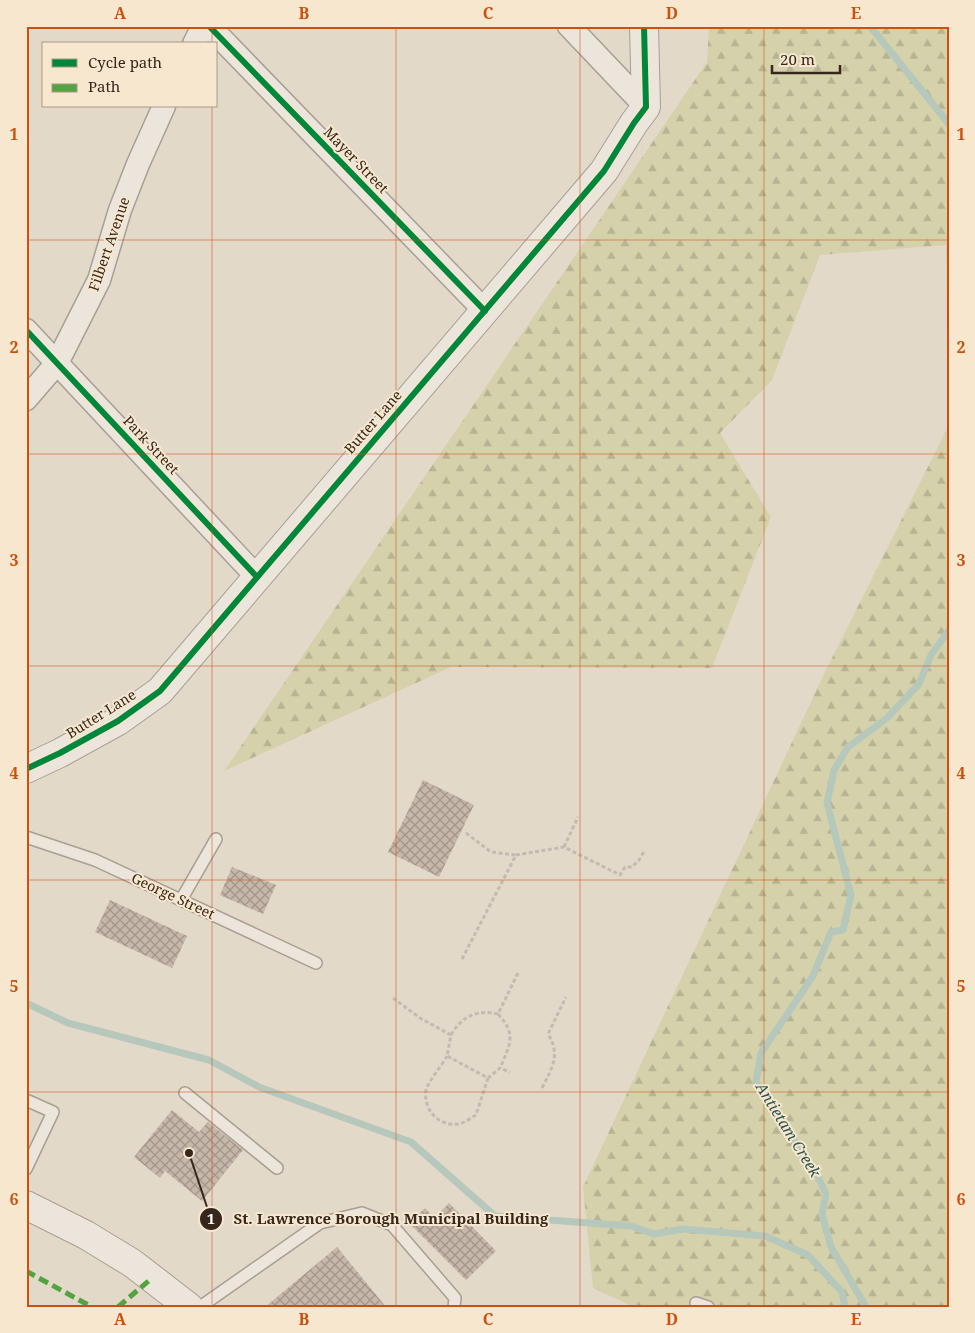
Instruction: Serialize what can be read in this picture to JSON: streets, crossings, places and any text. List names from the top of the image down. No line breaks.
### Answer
{"streets":{"street":["Mayer Street","Filbert Avenue","Butter Lane","Park Street"],"lane":["George Street"]},"crossings":[["Mayer Street","Butter Lane"],["Filbert Avenue","Park Street"],["Butter Lane","Park Street"]],"water":["Antietam Creek"],"places":["St. Lawrence Borough Municipal Building"],"legend":["Cycle path","Path"],"scale_bar":"20 m","grid":{"columns":["A","B","C","D","E"],"rows":["1","2","3","4","5","6"]}}
